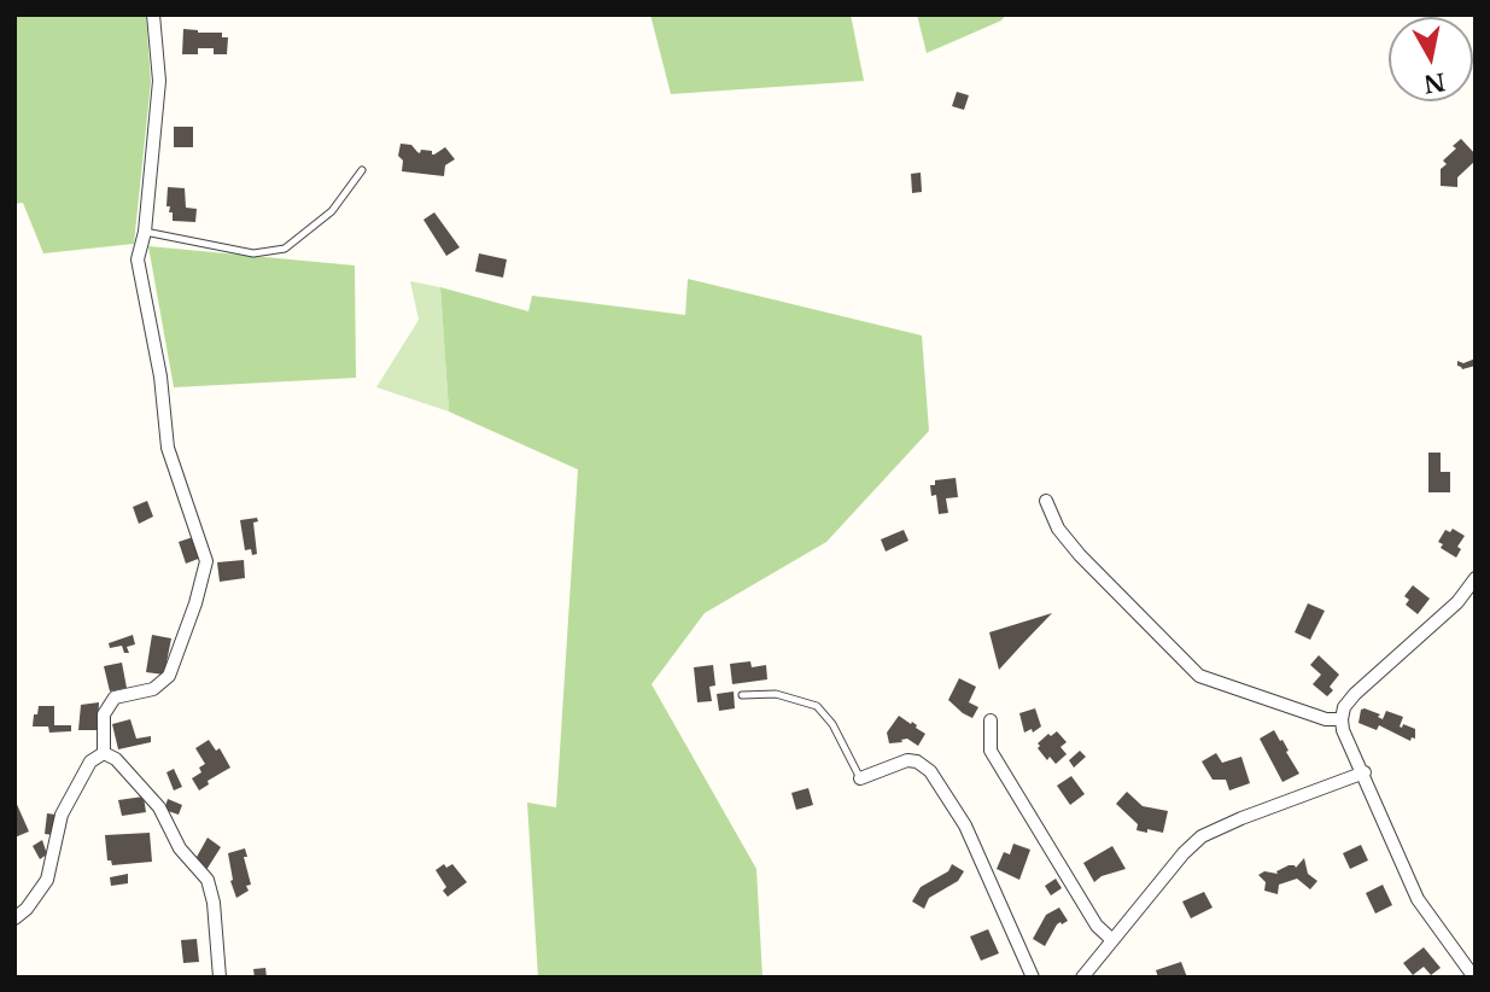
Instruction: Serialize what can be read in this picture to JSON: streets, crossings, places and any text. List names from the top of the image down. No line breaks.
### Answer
{"north":"bottom"}
